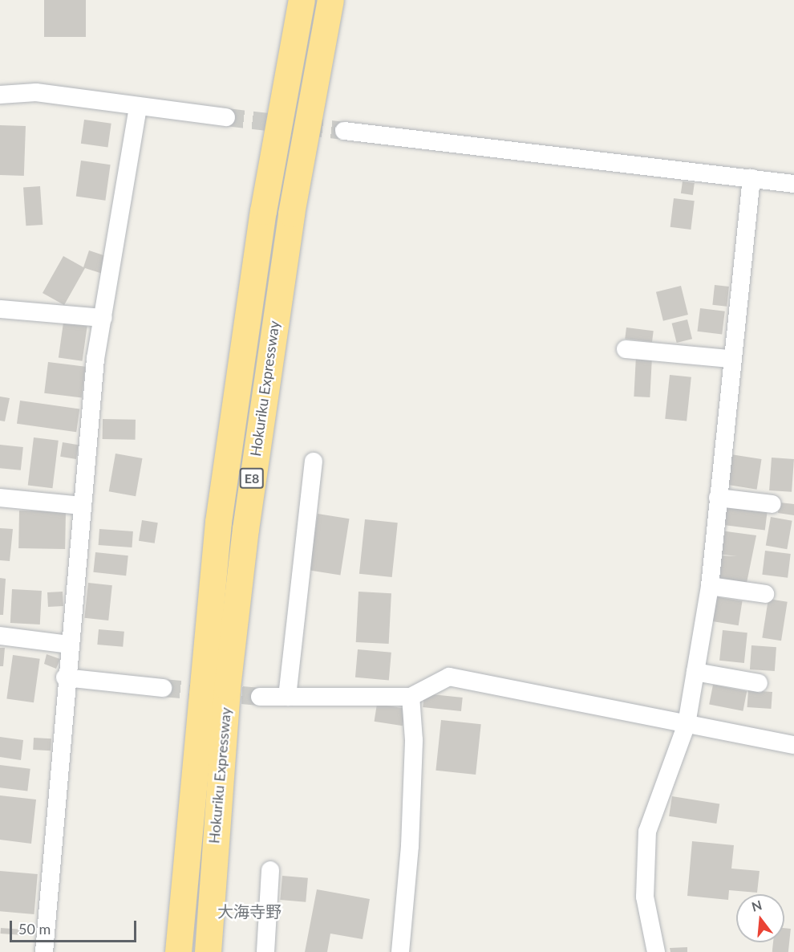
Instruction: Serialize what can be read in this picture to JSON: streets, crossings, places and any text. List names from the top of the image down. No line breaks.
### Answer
{"streets":{"highway":["Hokuriku Expressway","E8"]},"districts":["大海寺野"],"scale_bar":"50 m","north":"top"}
